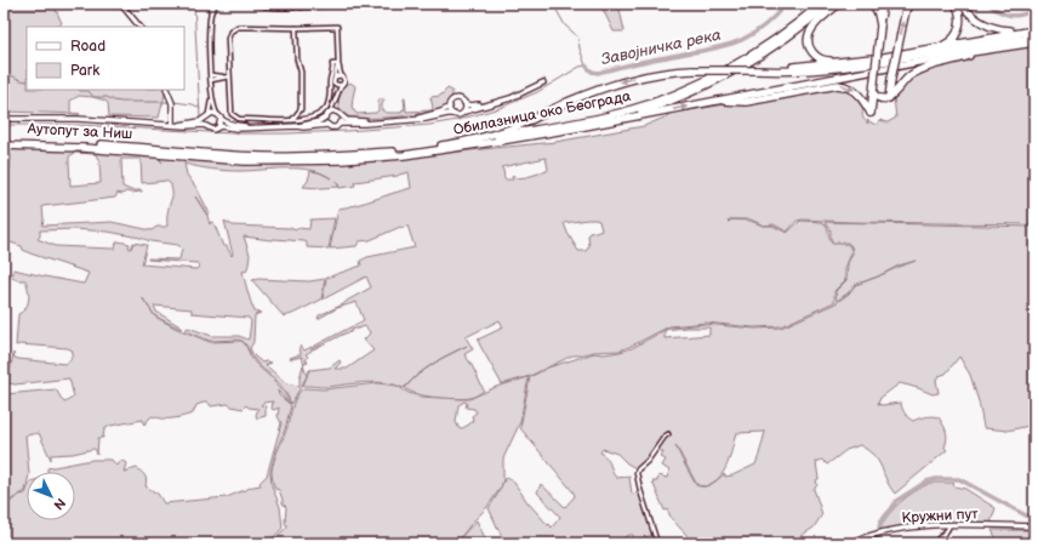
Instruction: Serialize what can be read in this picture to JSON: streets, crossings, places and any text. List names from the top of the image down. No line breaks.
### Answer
{"streets":{"highway":["Обилазница око Београда","Аутопут за Ниш"],"street":["Кружни пут"]},"water":["Завојничка река"],"legend":["Road","Park"],"north":"bottom right"}
